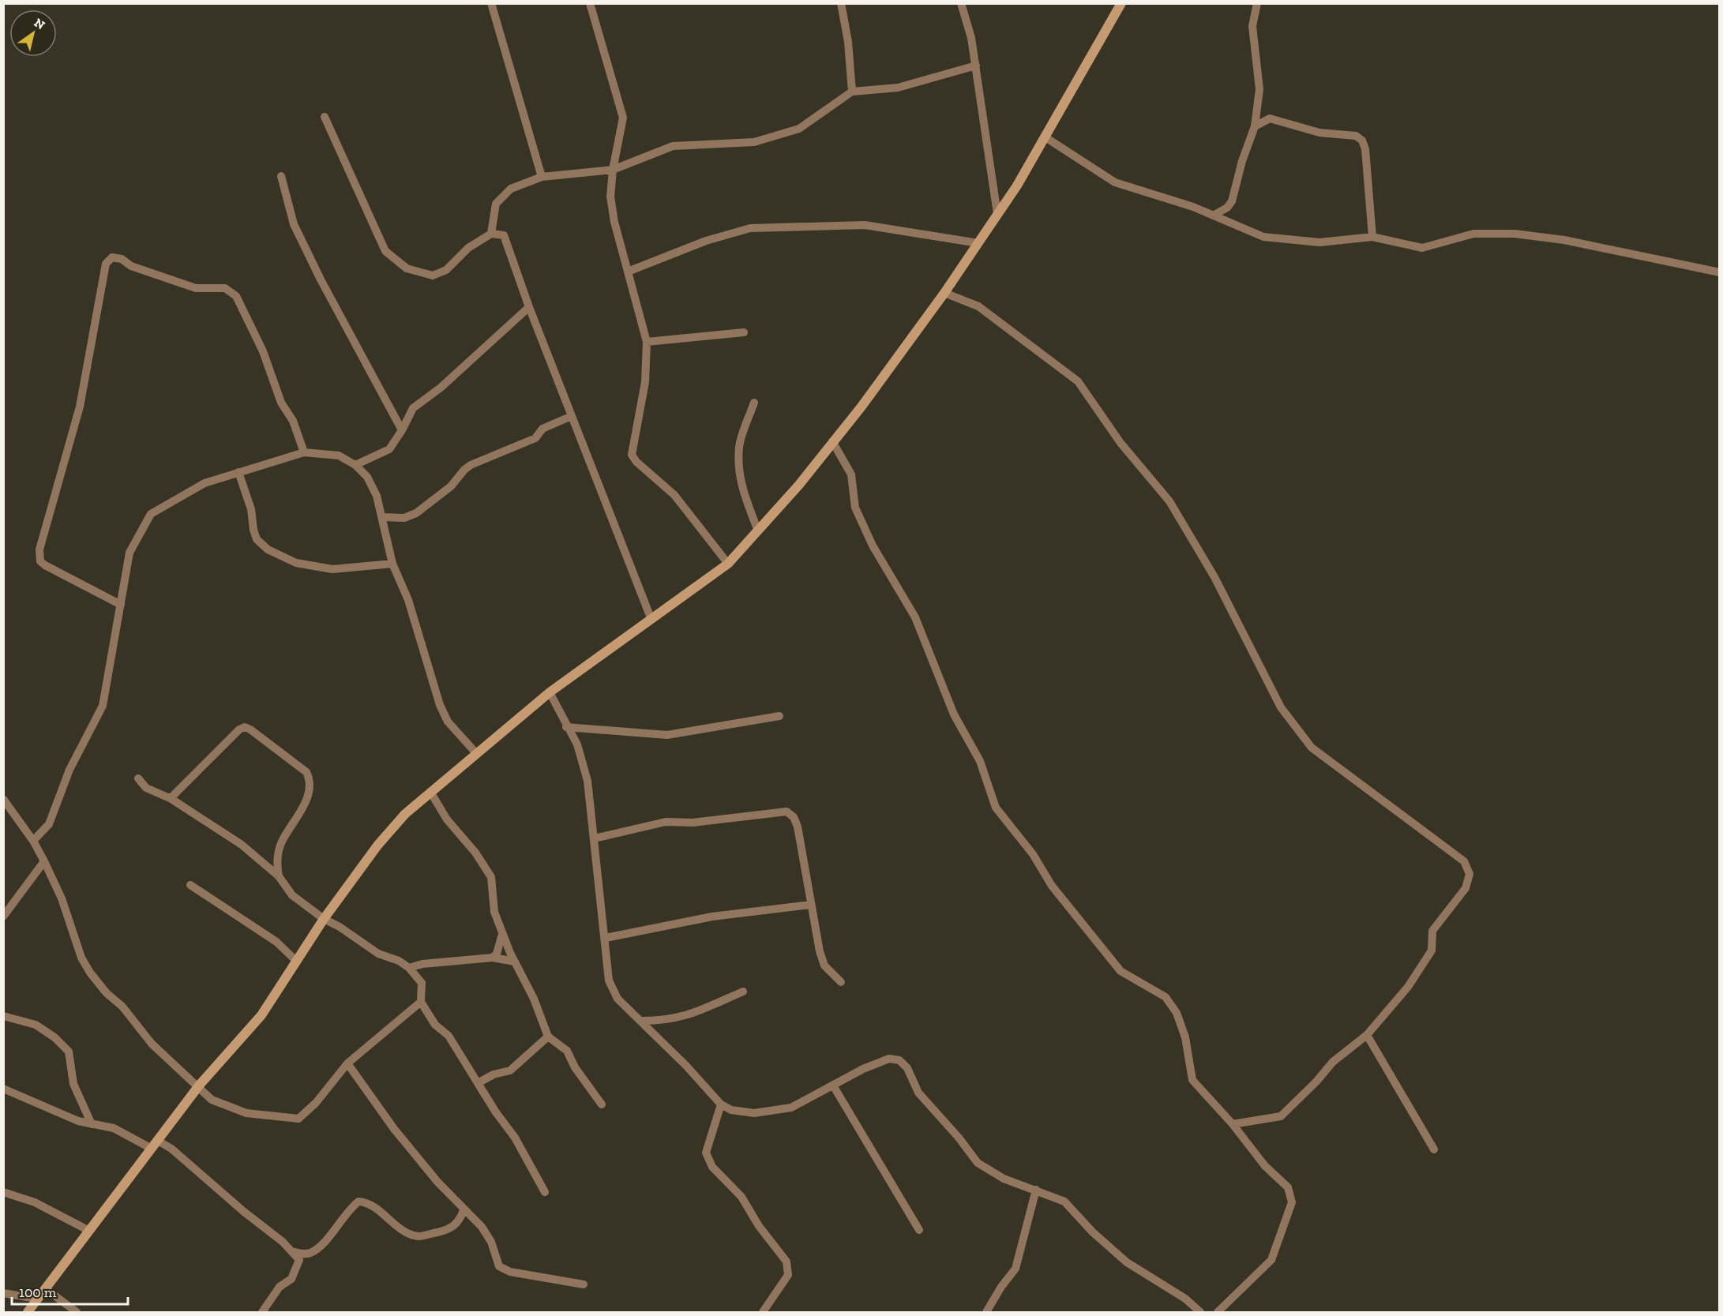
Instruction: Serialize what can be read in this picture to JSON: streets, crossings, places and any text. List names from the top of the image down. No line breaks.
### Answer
{"scale_bar":"100 m","north":"top right"}
